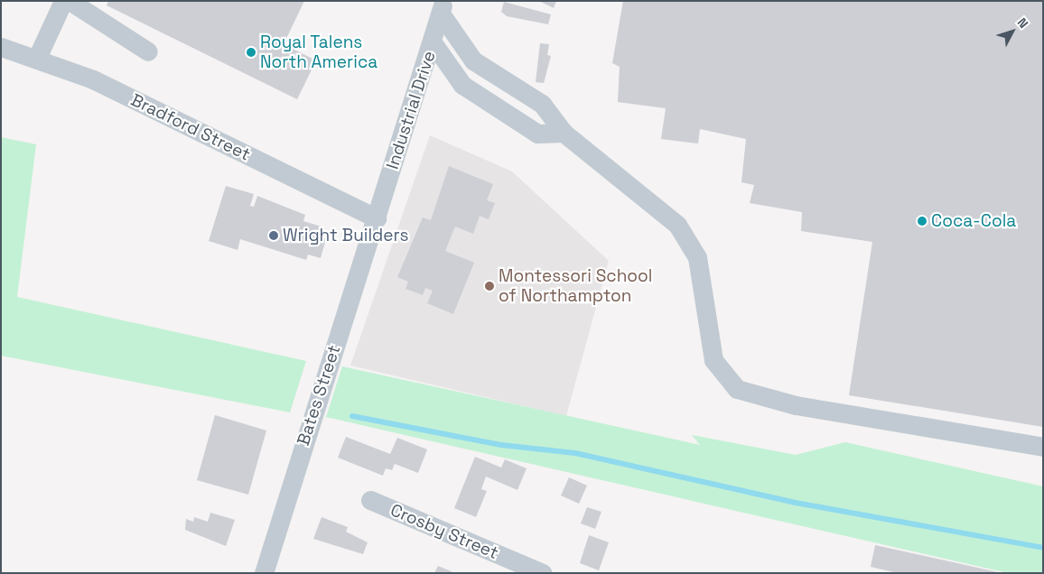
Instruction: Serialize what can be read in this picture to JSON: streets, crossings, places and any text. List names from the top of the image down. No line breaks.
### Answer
{"streets":{"street":["Industrial Drive","Bradford Street","Bates Street","Crosby Street"]},"crossings":[["Industrial Drive","Bradford Street"],["Industrial Drive","Bates Street"],["Bradford Street","Bates Street"]],"places":["Royal Talens North America","Coca-Cola","Wright Builders","Montessori School of Northampton"],"north":"top right"}
